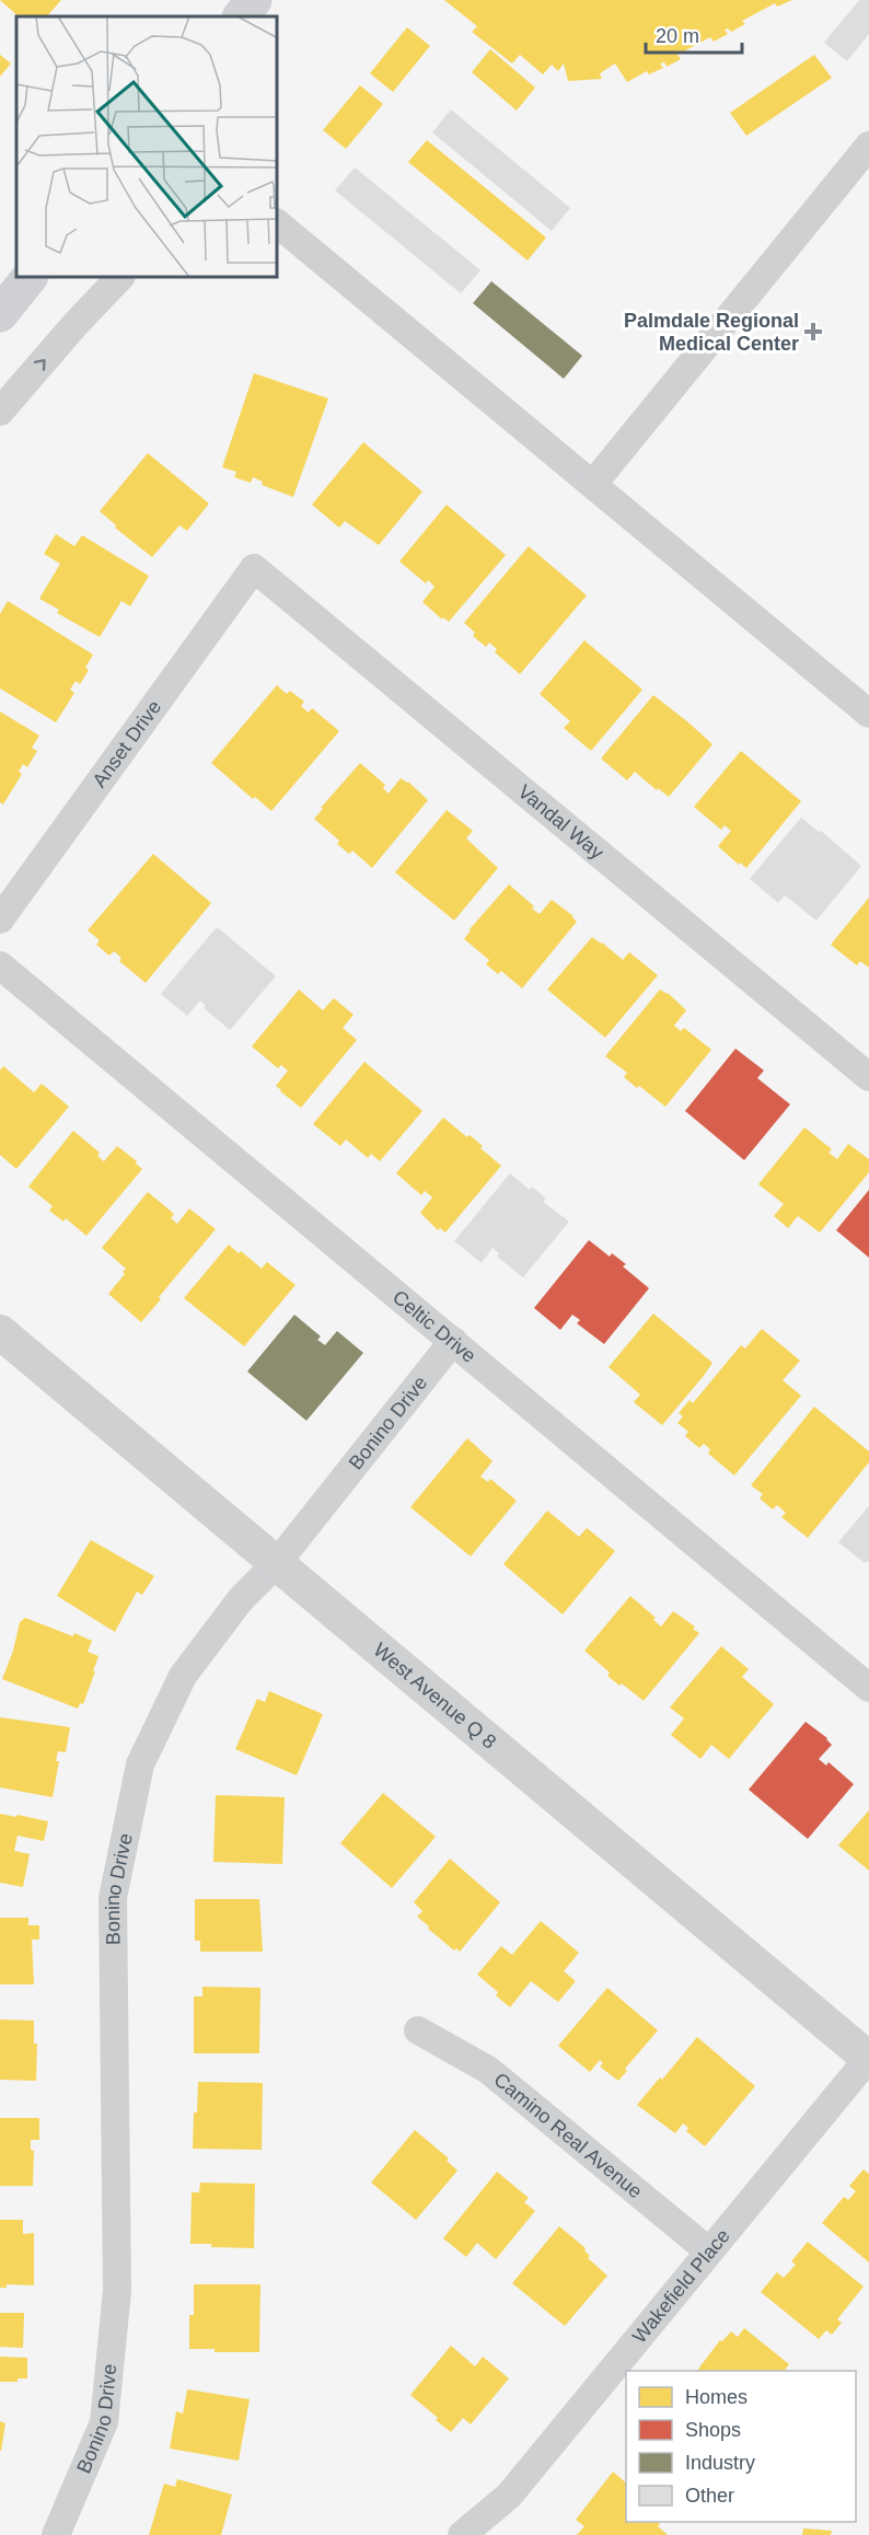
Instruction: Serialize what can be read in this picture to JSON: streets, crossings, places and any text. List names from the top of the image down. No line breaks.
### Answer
{"streets":{"street":["Anset Drive","Vandal Way","Celtic Drive","Bonino Drive","West Avenue Q 8","Camino Real Avenue","Wakefield Place"]},"crossings":[["Anset Drive","Vandal Way"],["Celtic Drive","Bonino Drive"],["Bonino Drive","West Avenue Q 8"],["West Avenue Q 8","Wakefield Place"],["Camino Real Avenue","Wakefield Place"]],"places":{"health":["Palmdale Regional Medical Center"]},"legend":["Homes","Shops","Industry","Other"],"scale_bar":"20 m"}
